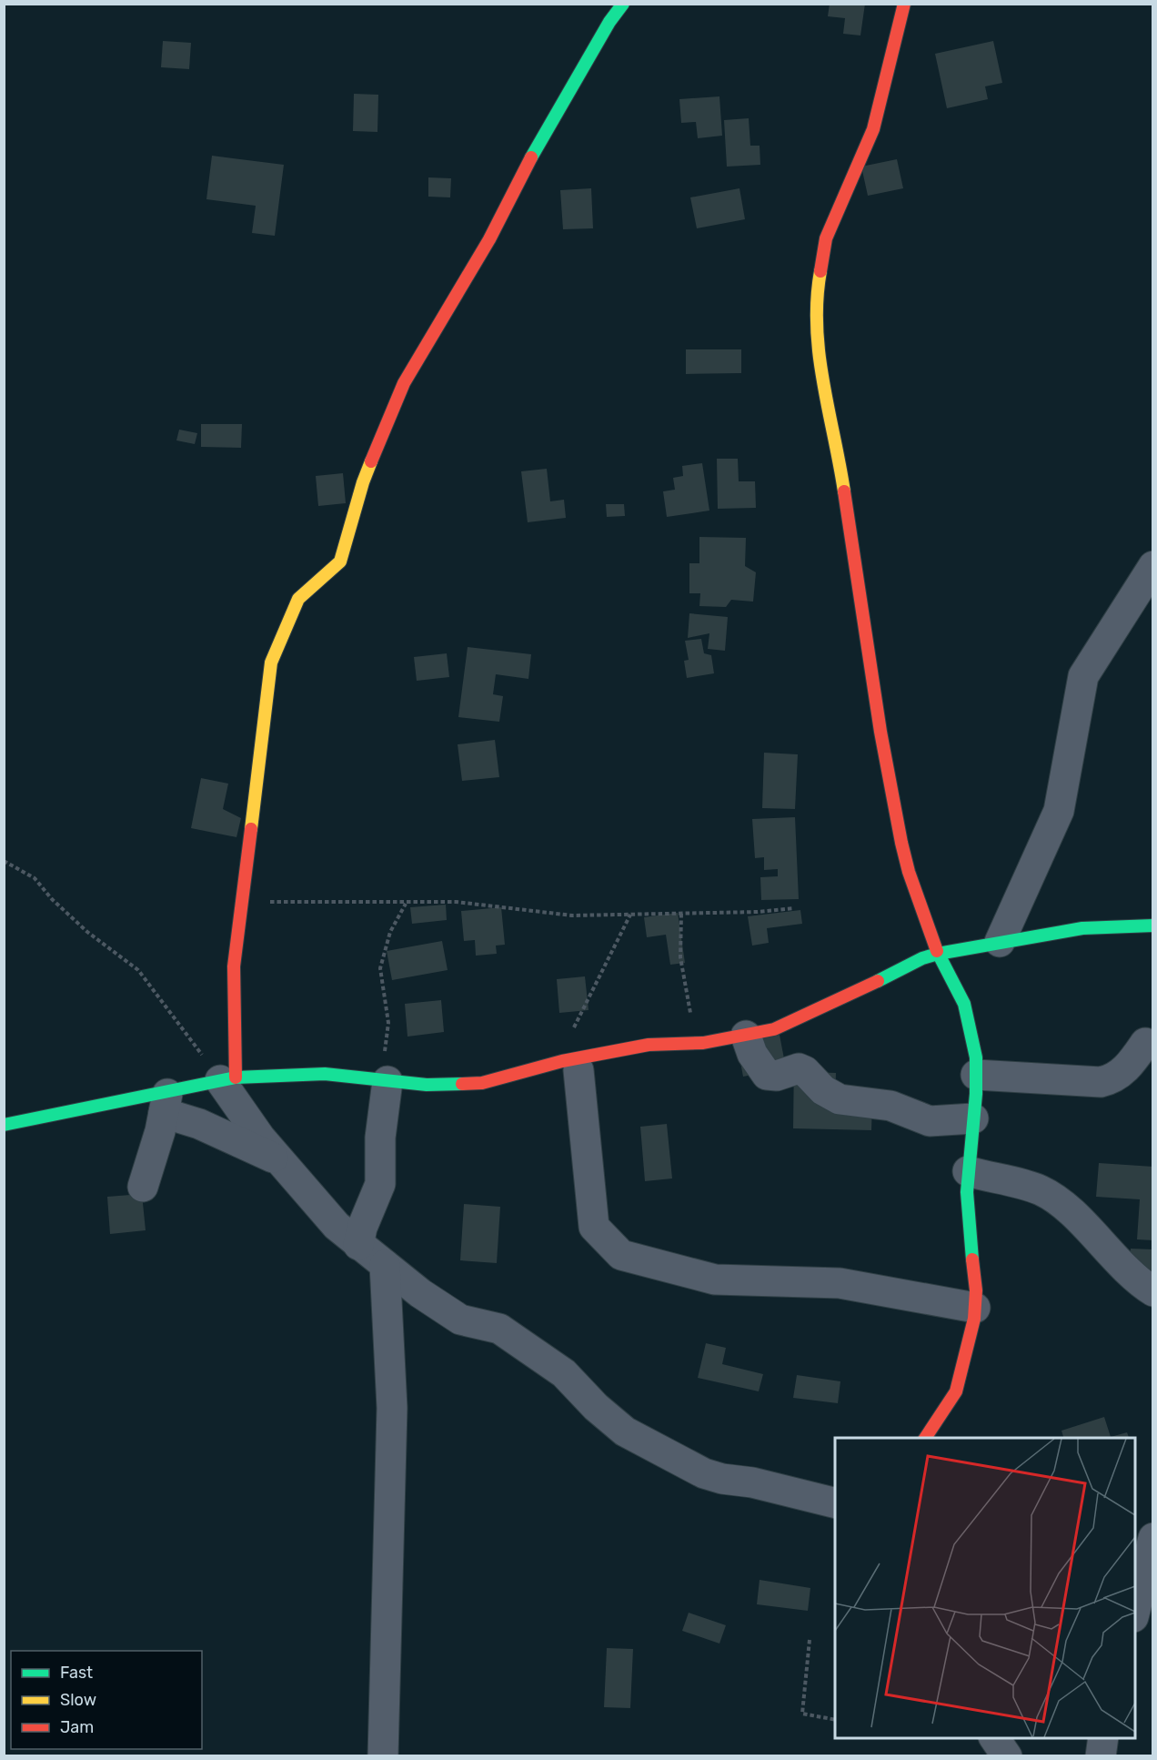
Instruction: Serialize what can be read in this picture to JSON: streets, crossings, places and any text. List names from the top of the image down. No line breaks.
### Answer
{"legend":["Fast","Slow","Jam"]}
